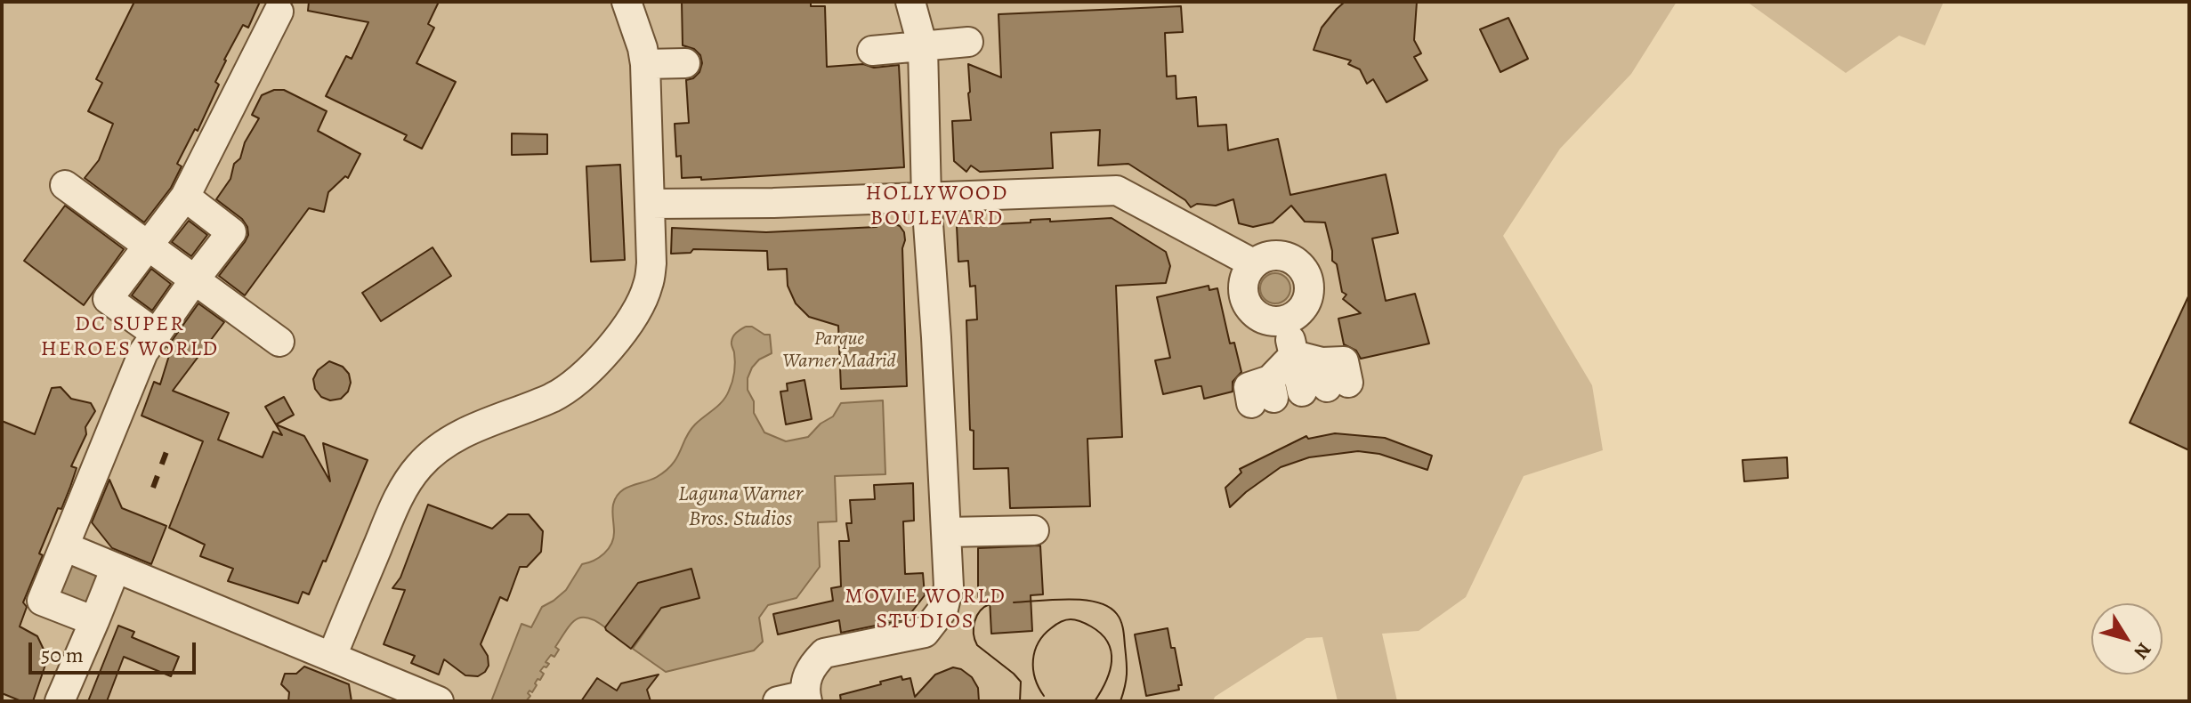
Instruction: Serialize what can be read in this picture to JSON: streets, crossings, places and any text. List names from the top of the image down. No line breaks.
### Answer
{"districts":["HOLLYWOOD BOULEVARD","DC SUPER HEROES WORLD","MOVIE WORLD STUDIOS"],"water":["Laguna Warner Bros. Studios"],"parks":["Parque Warner Madrid"],"scale_bar":"50 m","north":"bottom right"}
